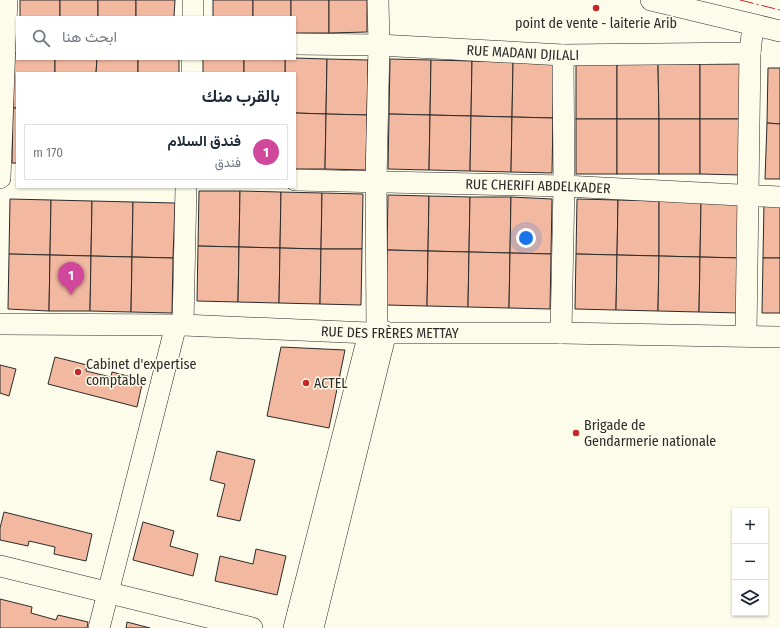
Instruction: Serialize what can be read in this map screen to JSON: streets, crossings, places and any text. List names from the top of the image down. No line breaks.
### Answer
{"streets":{"street":["RUE MADANI DJILALI","RUE CHERIFI ABDELKADER","RUE DES FRÈRES METTAY"]},"places":["point de vente - laiterie Arib","Cabinet d'expertise comptable","ACTEL","Brigade de Gendarmerie nationale"],"page":{"search":"ابحث هنا","heading":"بالقرب منك","list":[{"mark":"1","name":"فندق السلام","note":"فندق","value":"170 m"}],"pins":"1","map_buttons":["+","−"]}}
